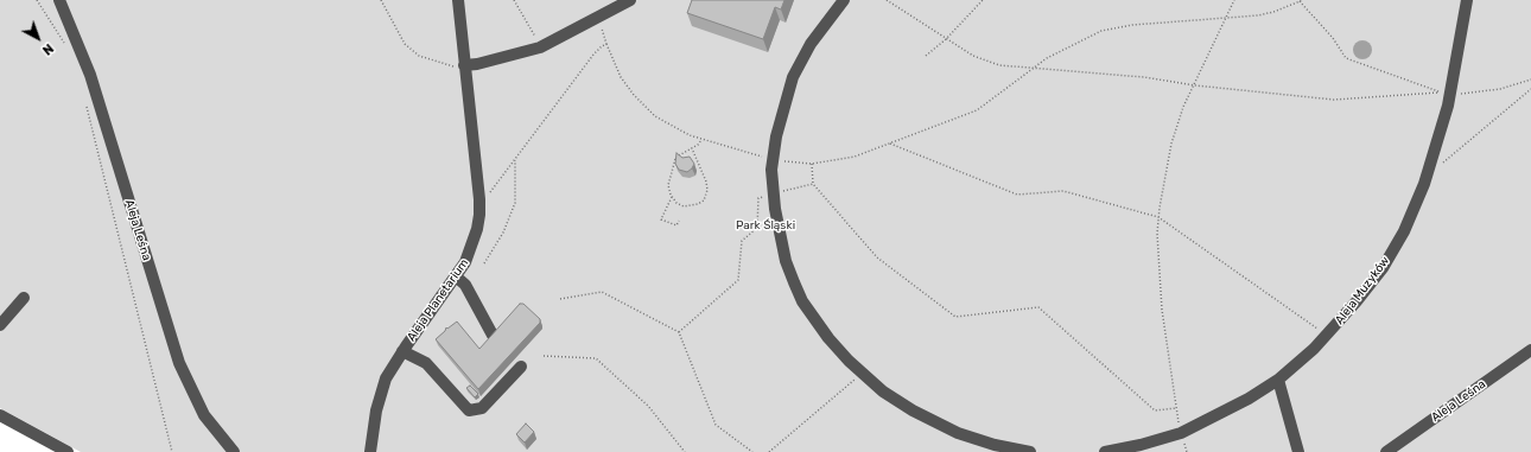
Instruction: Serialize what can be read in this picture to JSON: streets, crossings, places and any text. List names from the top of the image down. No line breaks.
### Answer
{"streets":{"street":["Aleja Leśna","Aleja Muzyków","Aleja Planetarium"]},"parks":["Park Śląski"],"north":"bottom right"}
